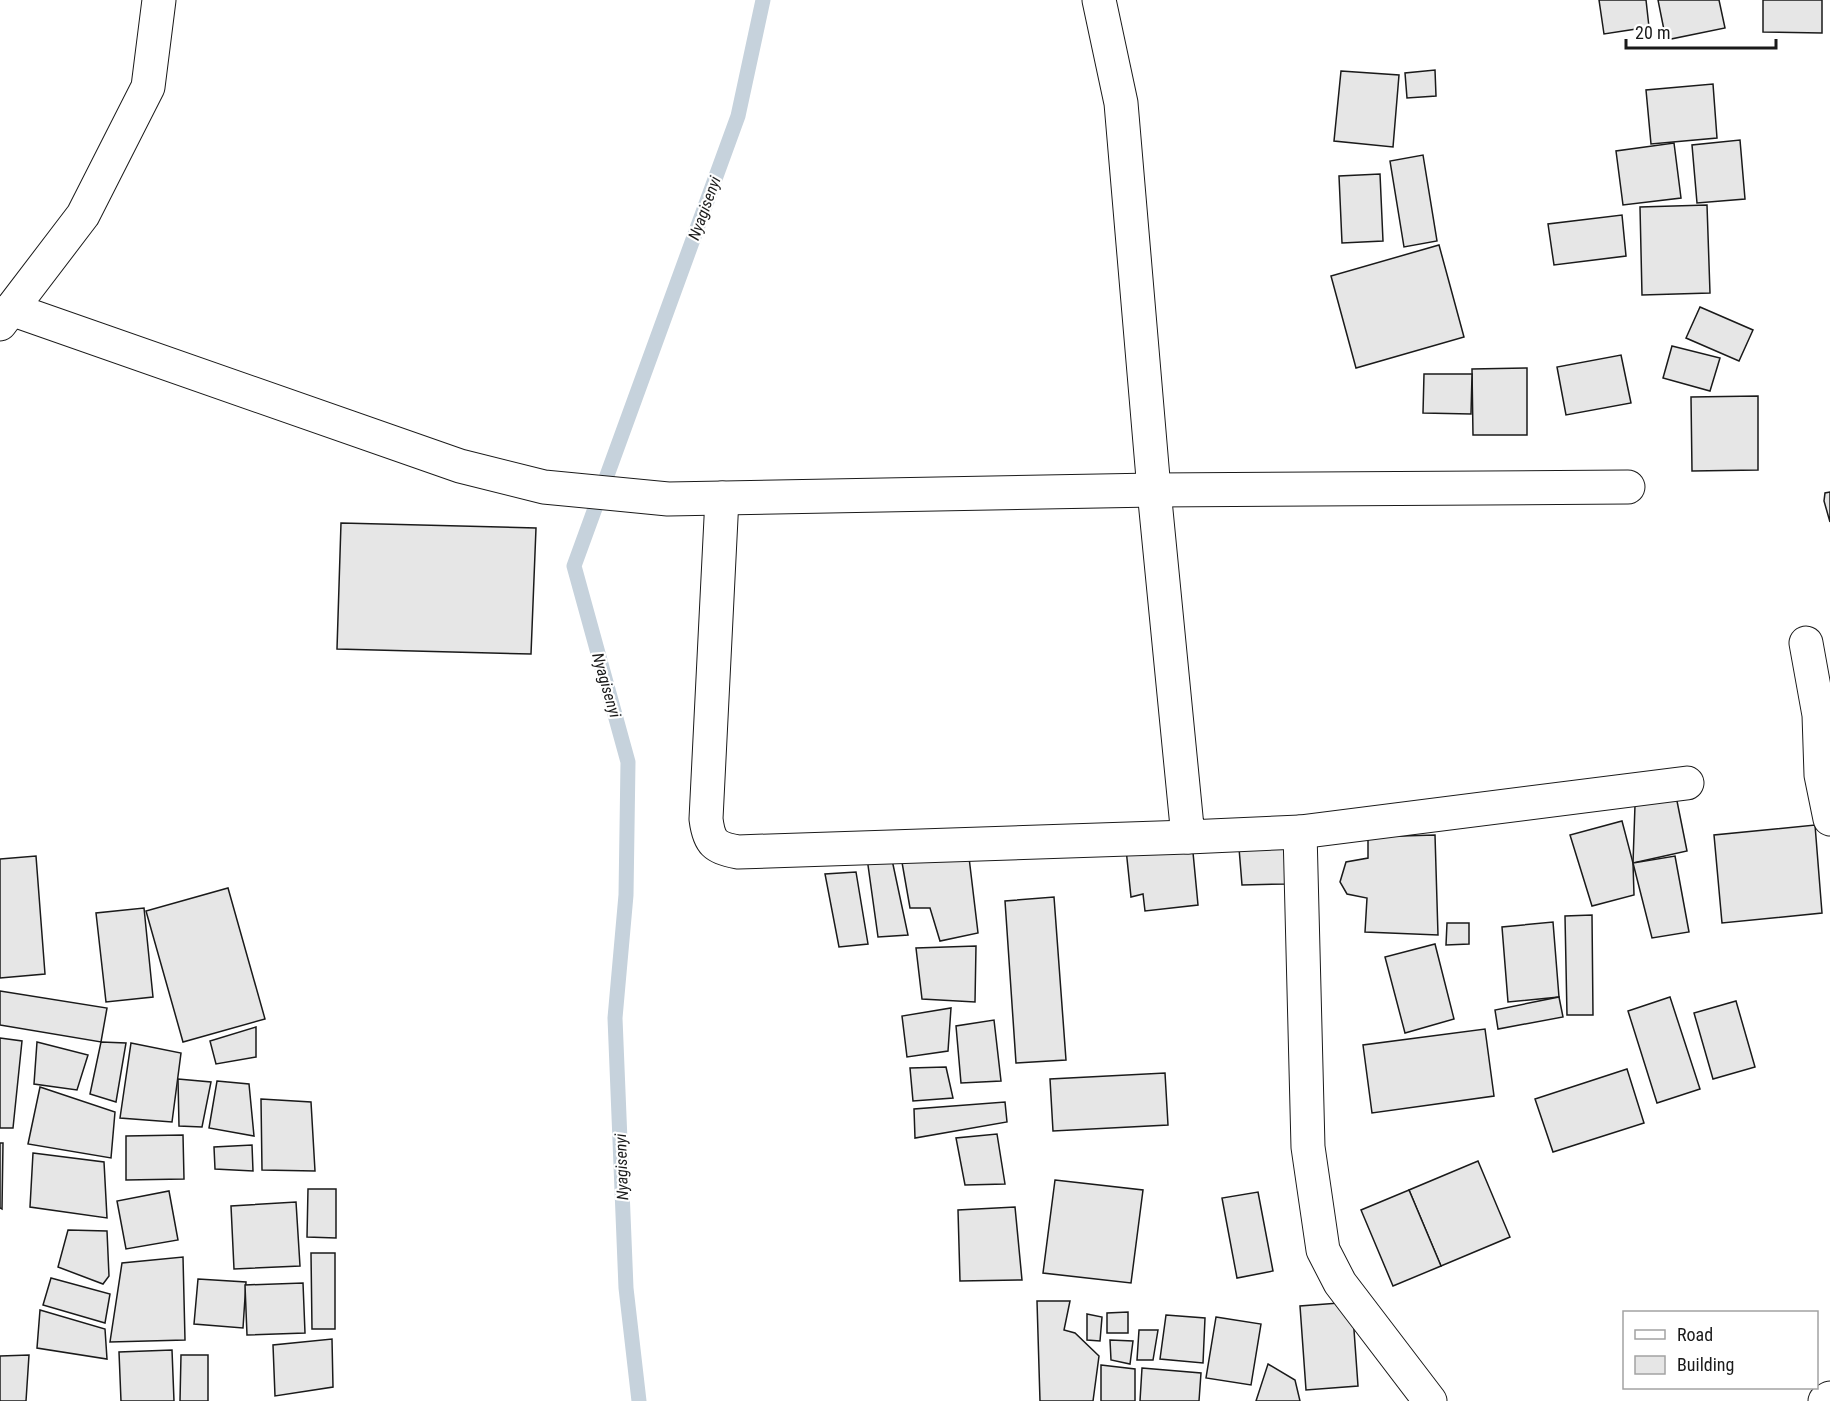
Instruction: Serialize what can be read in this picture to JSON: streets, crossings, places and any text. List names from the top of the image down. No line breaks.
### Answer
{"water":["Nyagisenyi"],"legend":["Road","Building"],"scale_bar":"20 m"}
